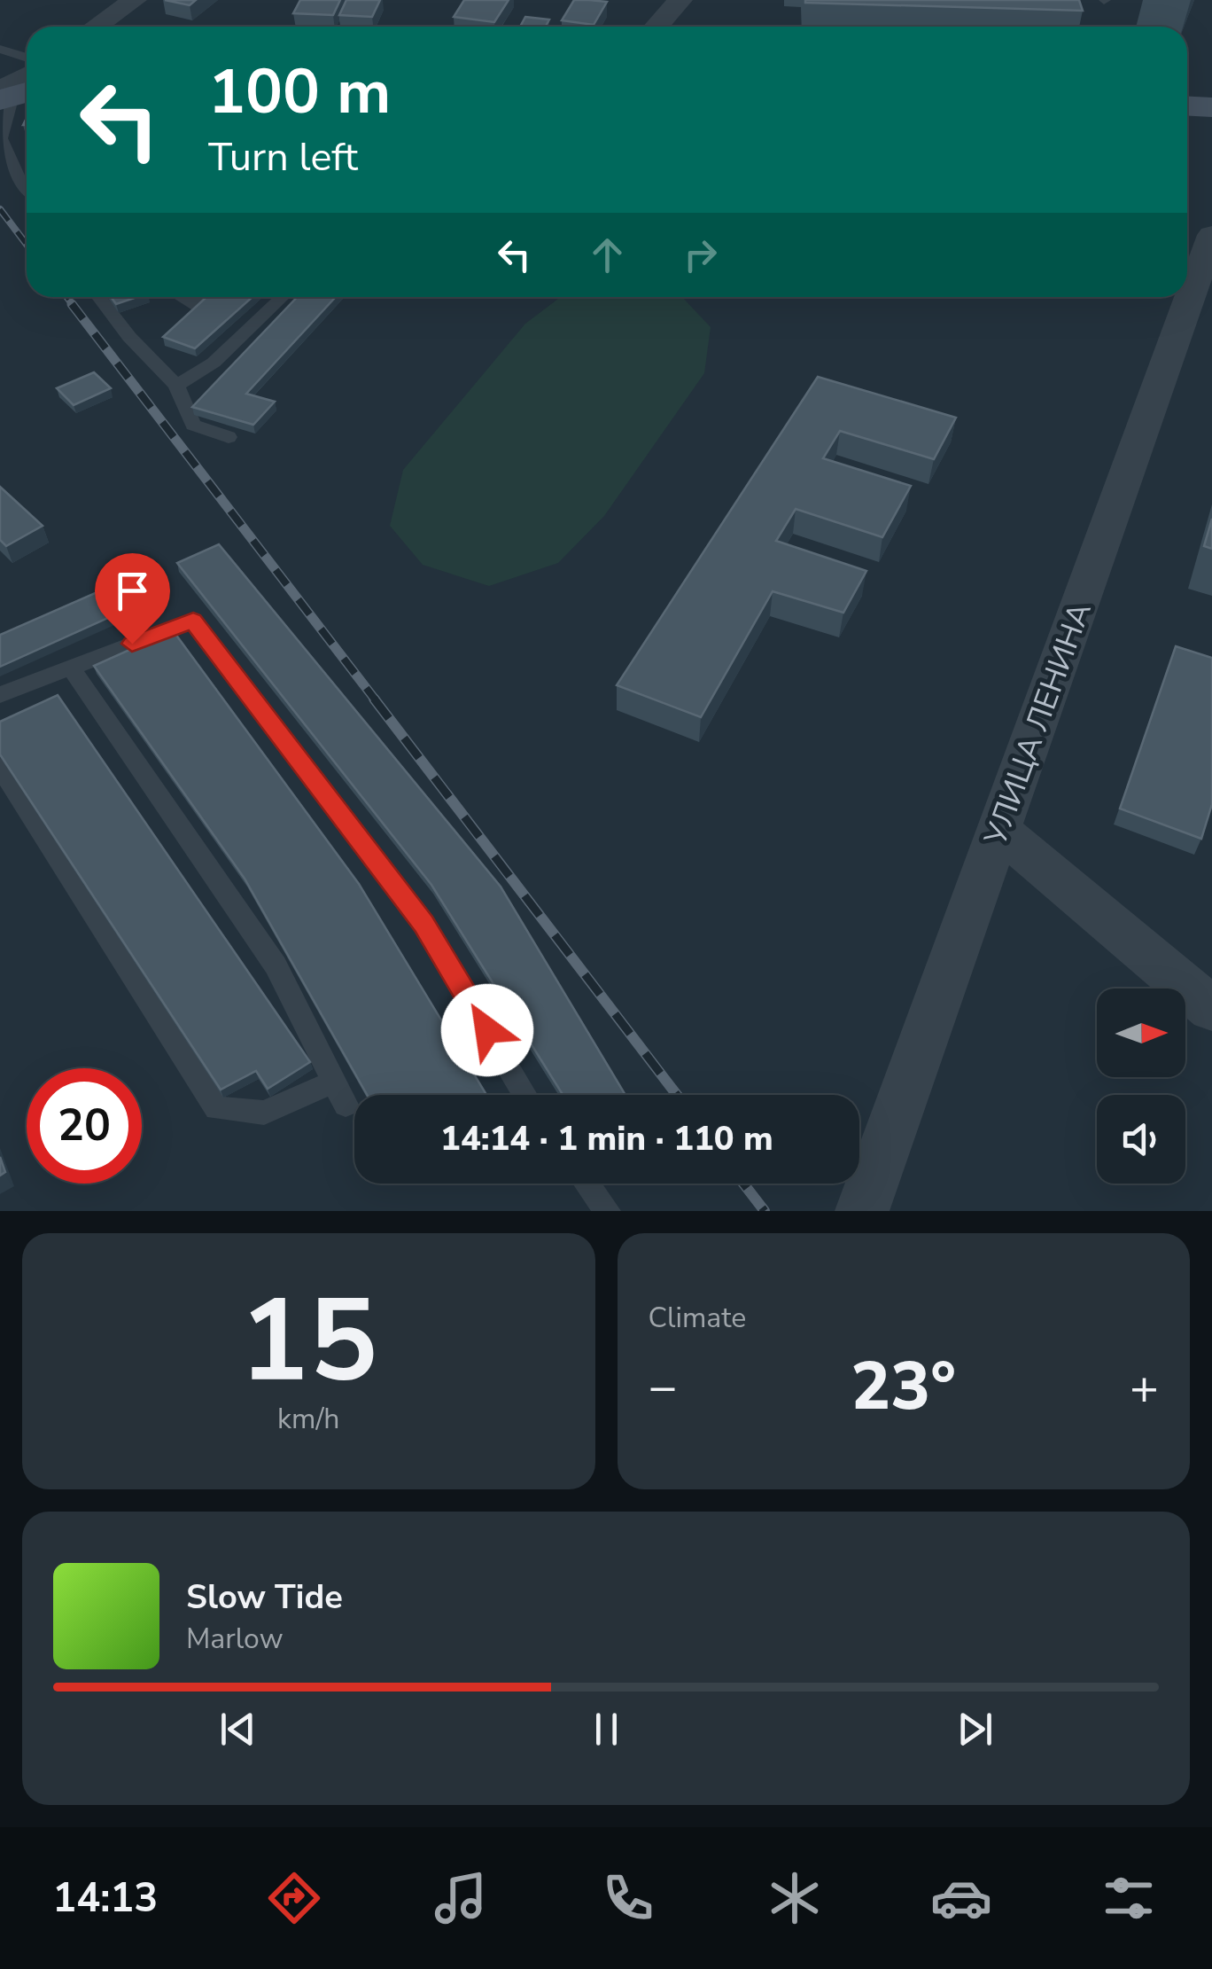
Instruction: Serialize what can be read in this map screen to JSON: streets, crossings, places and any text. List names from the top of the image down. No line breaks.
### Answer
{"streets":{"street":["УЛИЦА ЛЕНИНА"]},"north":"right","page":{"turn":["100 m","Turn left"],"limit":"20","trip":"14:14 · 1 min · 110 m","tile":[["15","km/h"],"Climate"],"heat":["−","23°","+"],"song":["Slow Tide","Marlow"],"tabs":"14:13"}}
